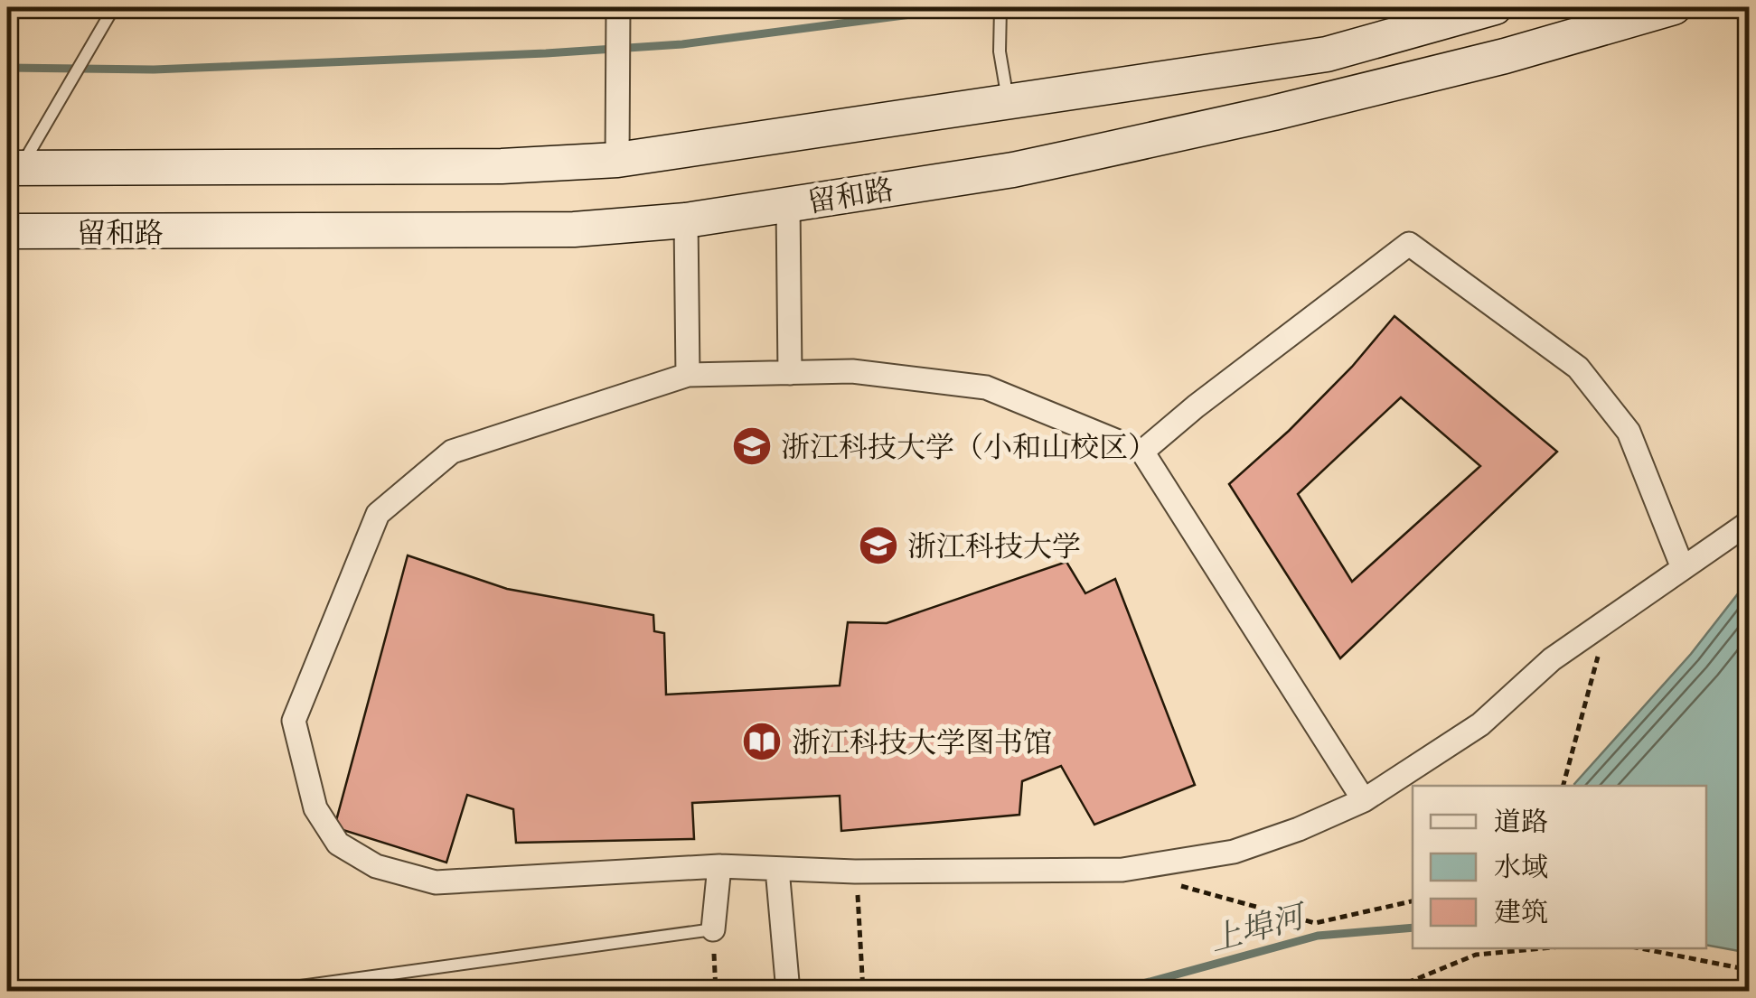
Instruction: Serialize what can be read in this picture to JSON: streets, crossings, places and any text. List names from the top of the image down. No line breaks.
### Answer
{"streets":{"main road":["留和路"]},"water":["上埠河"],"places":{"school or university":["浙江科技大学（小和山校区）","浙江科技大学"],"library":["浙江科技大学图书馆"]},"legend":["道路","水域","建筑"]}
